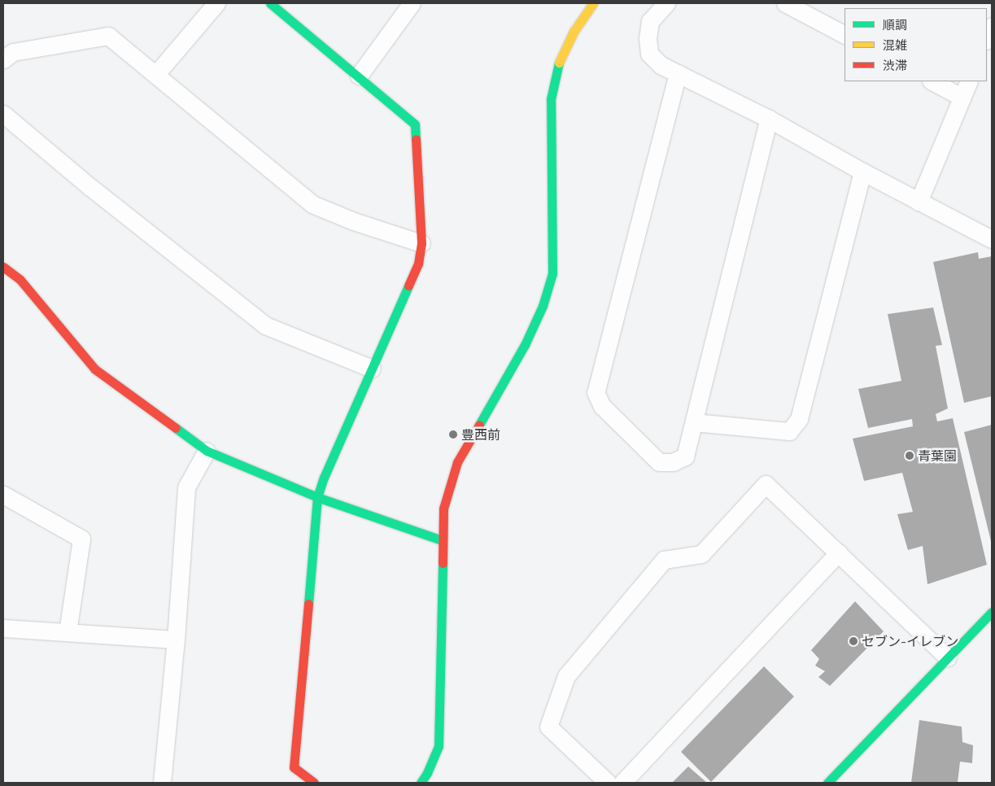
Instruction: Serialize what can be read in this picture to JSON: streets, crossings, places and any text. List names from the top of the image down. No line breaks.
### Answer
{"places":["豊西前","青葉園","セブン-イレブン"],"legend":["順調","混雑","渋滞"]}
